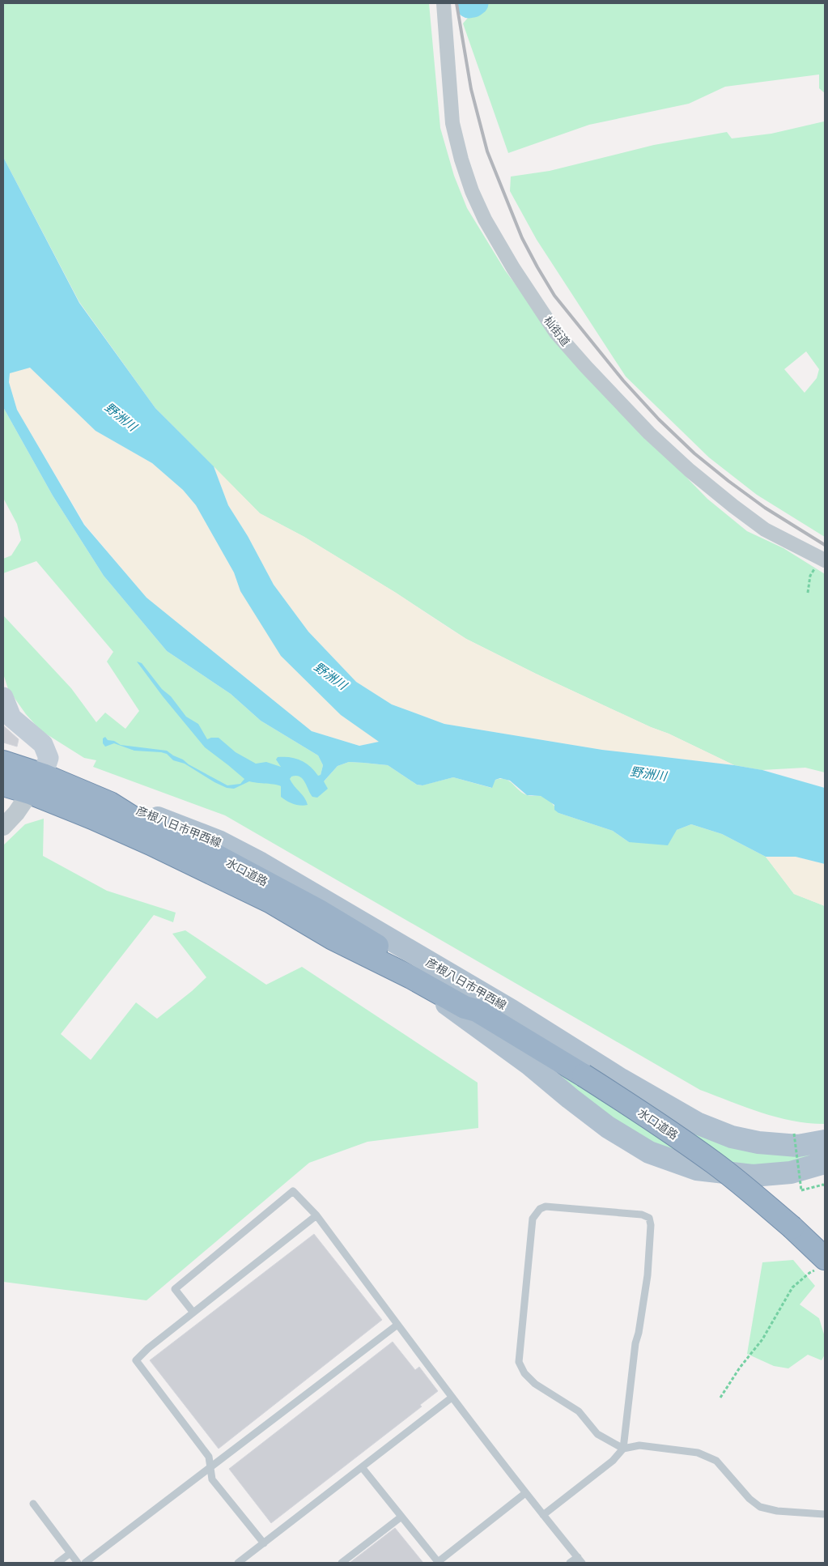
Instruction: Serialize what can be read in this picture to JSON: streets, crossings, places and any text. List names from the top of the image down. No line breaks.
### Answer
{"streets":{"highway":["水口道路"],"main road":["彦根八日市甲西線"],"street":["杣街道"]},"crossings":[["彦根八日市甲西線","水口道路"]],"water":["野洲川"]}
